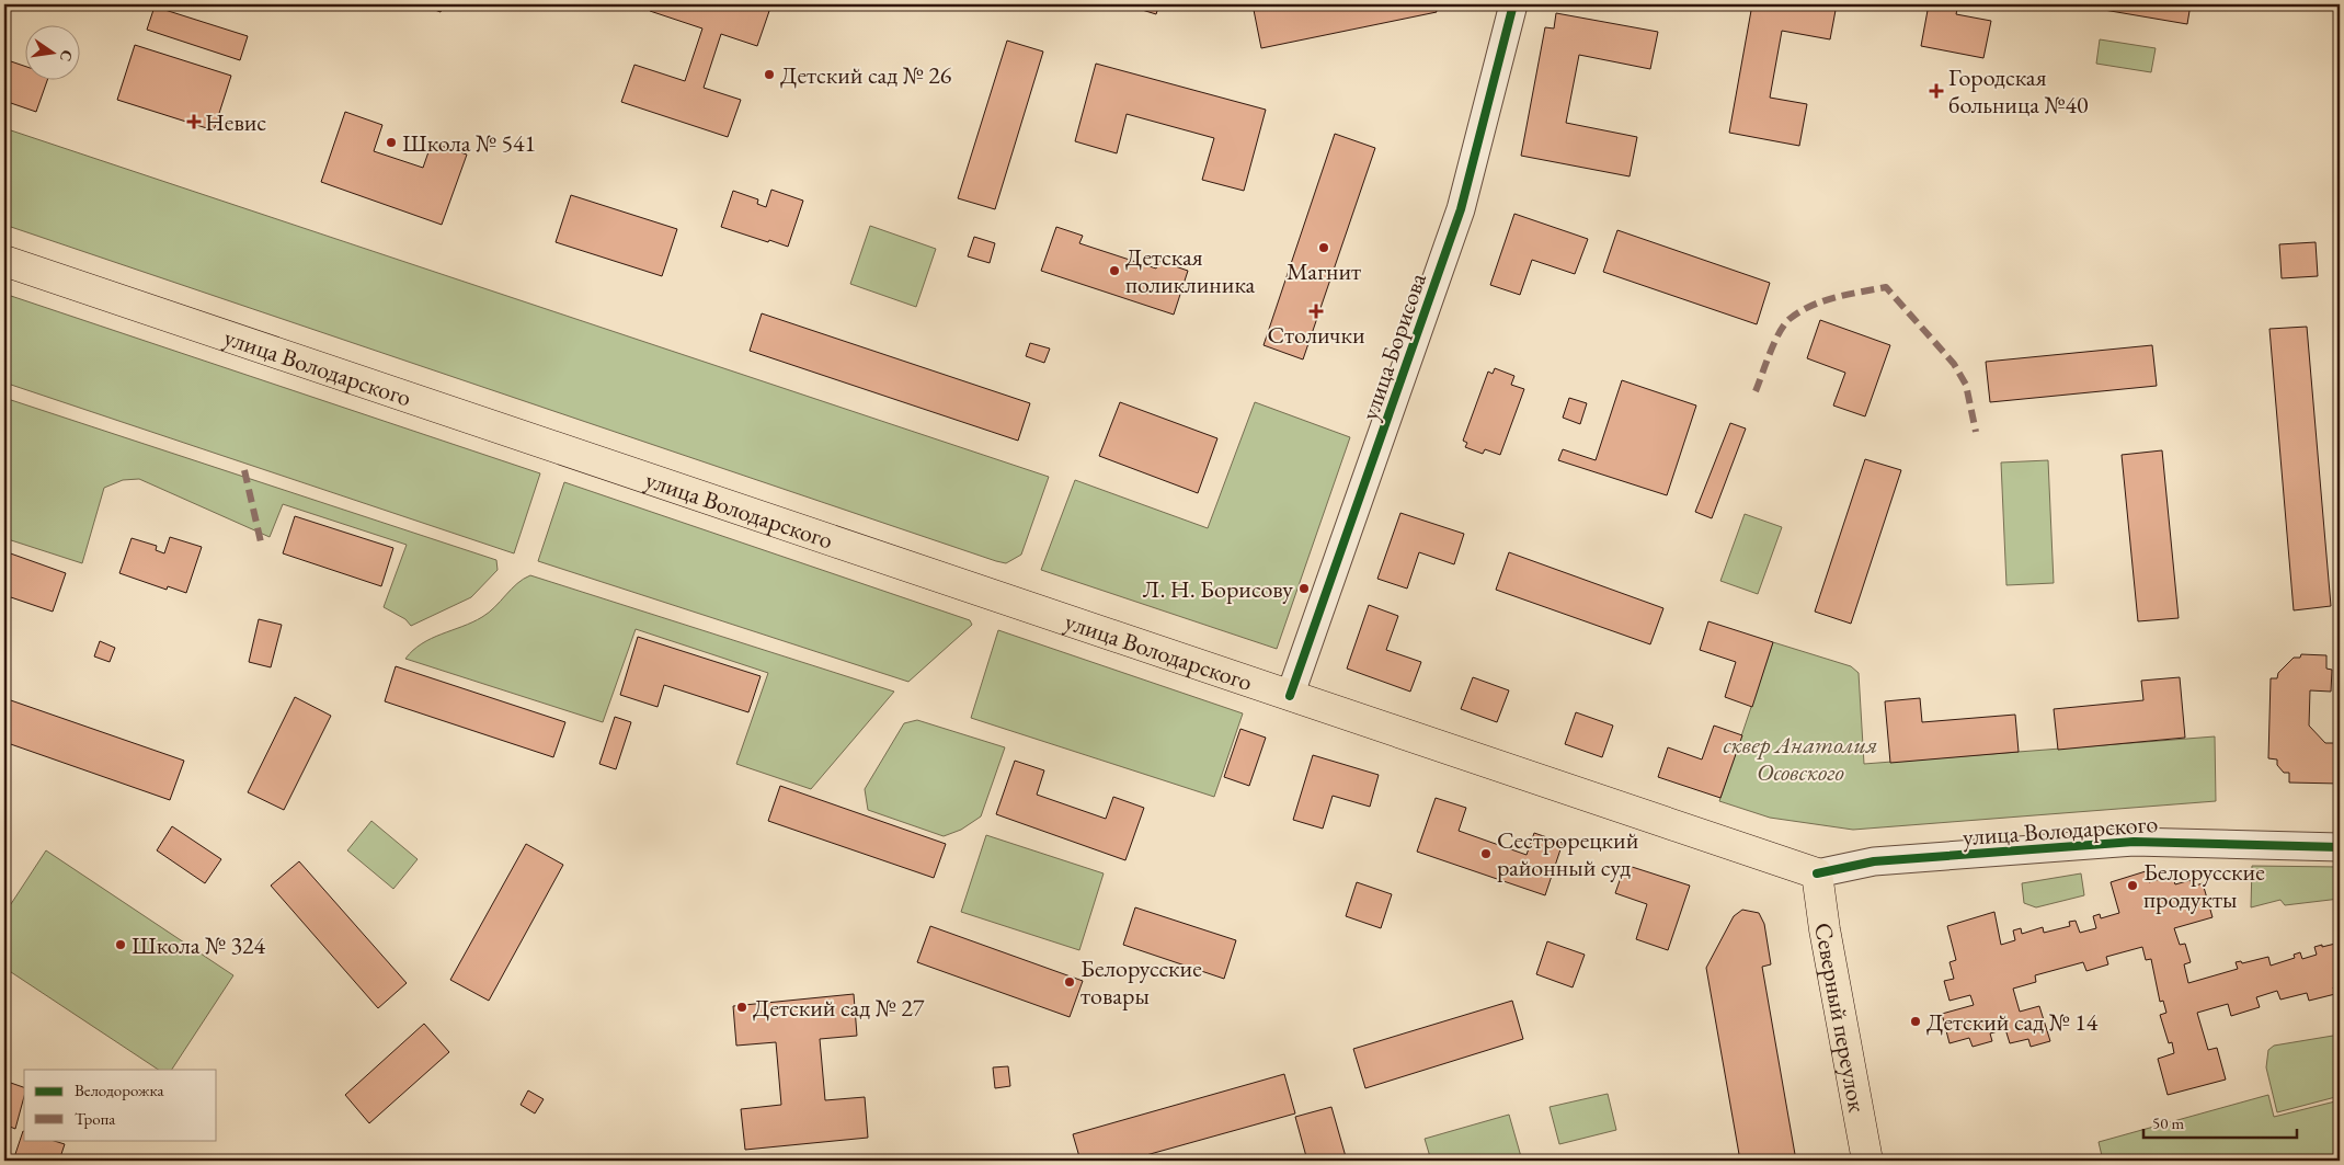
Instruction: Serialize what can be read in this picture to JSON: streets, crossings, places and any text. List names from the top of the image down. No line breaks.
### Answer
{"streets":{"main road":["улица Володарского","Северный переулок"],"street":["улица Борисова"]},"crossings":[["улица Борисова","улица Володарского"],["улица Володарского","Северный переулок"]],"parks":["сквер Анатолия Осовского"],"places":{"other":["Детский сад № 26","Школа № 541","Магнит","Детская поликлиника","Л. Н. Борисову","Сестрорецкий районный суд","Белорусские продукты","Школа № 324","Белорусские товары","Детский сад № 27","Детский сад № 14"],"health":["Городская больница №40","Невис","Столички"]},"legend":["Велодорожка","Тропа"],"scale_bar":"50 m","north":"right"}
